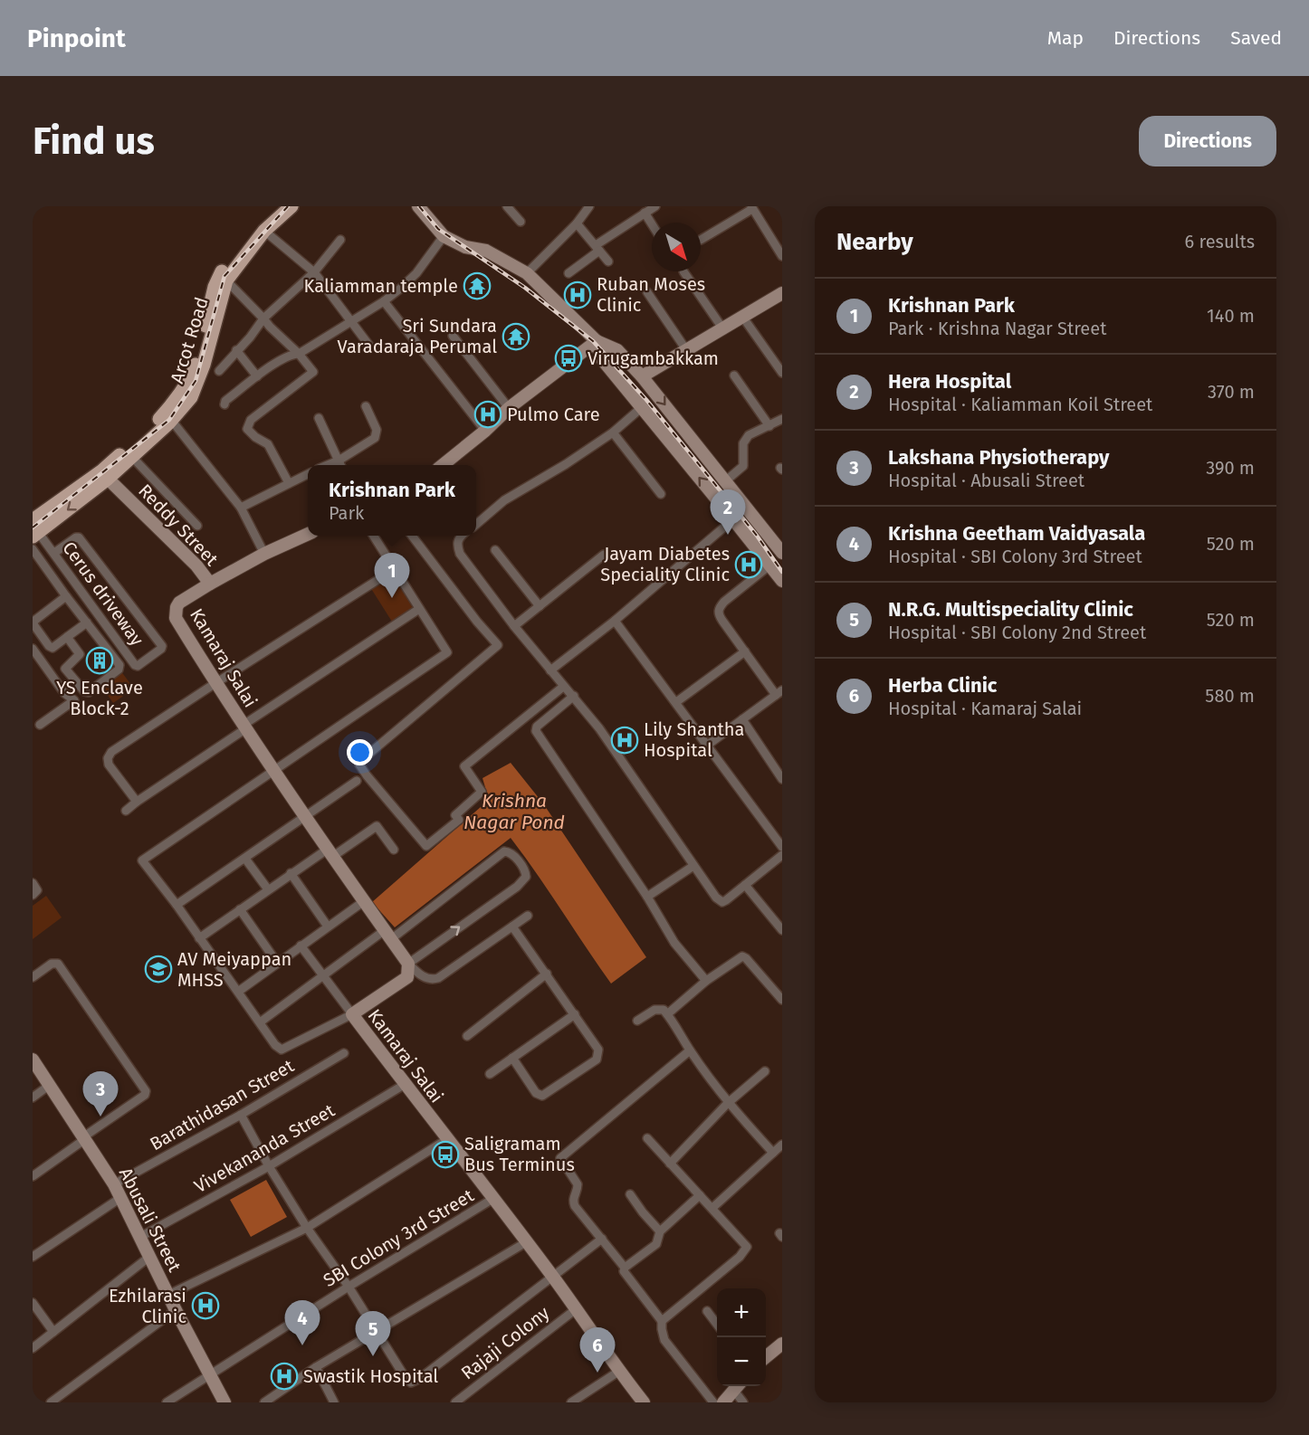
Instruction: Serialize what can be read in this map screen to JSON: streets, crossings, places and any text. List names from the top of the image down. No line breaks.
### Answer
{"streets":{"main road":["Arcot Road"],"street":["Reddy Street","Cerus driveway","Kamaraj Salai","Barathidasan Street","Vivekananda Street","Abusali Street","SBI Colony 3rd Street","Rajaji Colony"]},"crossings":[["Arcot Road","Reddy Street"],["Arcot Road","Cerus driveway"],["Reddy Street","Kamaraj Salai"],["Kamaraj Salai","Vivekananda Street"],["Kamaraj Salai","SBI Colony 3rd Street"],["Kamaraj Salai","Rajaji Colony"],["Barathidasan Street","Abusali Street"],["Vivekananda Street","Abusali Street"],["Abusali Street","SBI Colony 3rd Street"]],"water":["Krishna Nagar Pond"],"places":{"temple":["Kaliamman temple","Sri Sundara Varadaraja Perumal"],"hospital":["Ruban Moses Clinic","Pulmo Care","Jayam Diabetes Speciality Clinic","Lily Shantha Hospital","Ezhilarasi Clinic","Swastik Hospital"],"bus stop":["Virugambakkam","Saligramam Bus Terminus"],"building":["YS Enclave Block-2"],"school or university":["AV Meiyappan MHSS"]},"north":"bottom right","page":{"header":"Pinpoint","nav":["Map","Directions","Saved"],"buttons":"Directions","title":"Find us","heading":["Nearby","6 results"],"list":[{"mark":"1","name":"Krishnan Park","note":"Park · Krishna Nagar Street","value":"140 m"},{"mark":"2","name":"Hera Hospital","note":"Hospital · Kaliamman Koil Street","value":"370 m"},{"mark":"3","name":"Lakshana Physiotherapy","note":"Hospital · Abusali Street","value":"390 m"},{"mark":"4","name":"Krishna Geetham Vaidyasala","note":"Hospital · SBI Colony 3rd Street","value":"520 m"},{"mark":"5","name":"N.R.G. Multispeciality Clinic","note":"Hospital · SBI Colony 2nd Street","value":"520 m"},{"mark":"6","name":"Herba Clinic","note":"Hospital · Kamaraj Salai","value":"580 m"}],"popup":["Krishnan Park","Park"],"pins":["2","1","3","4","5","6"],"map_buttons":["+","−"]}}
